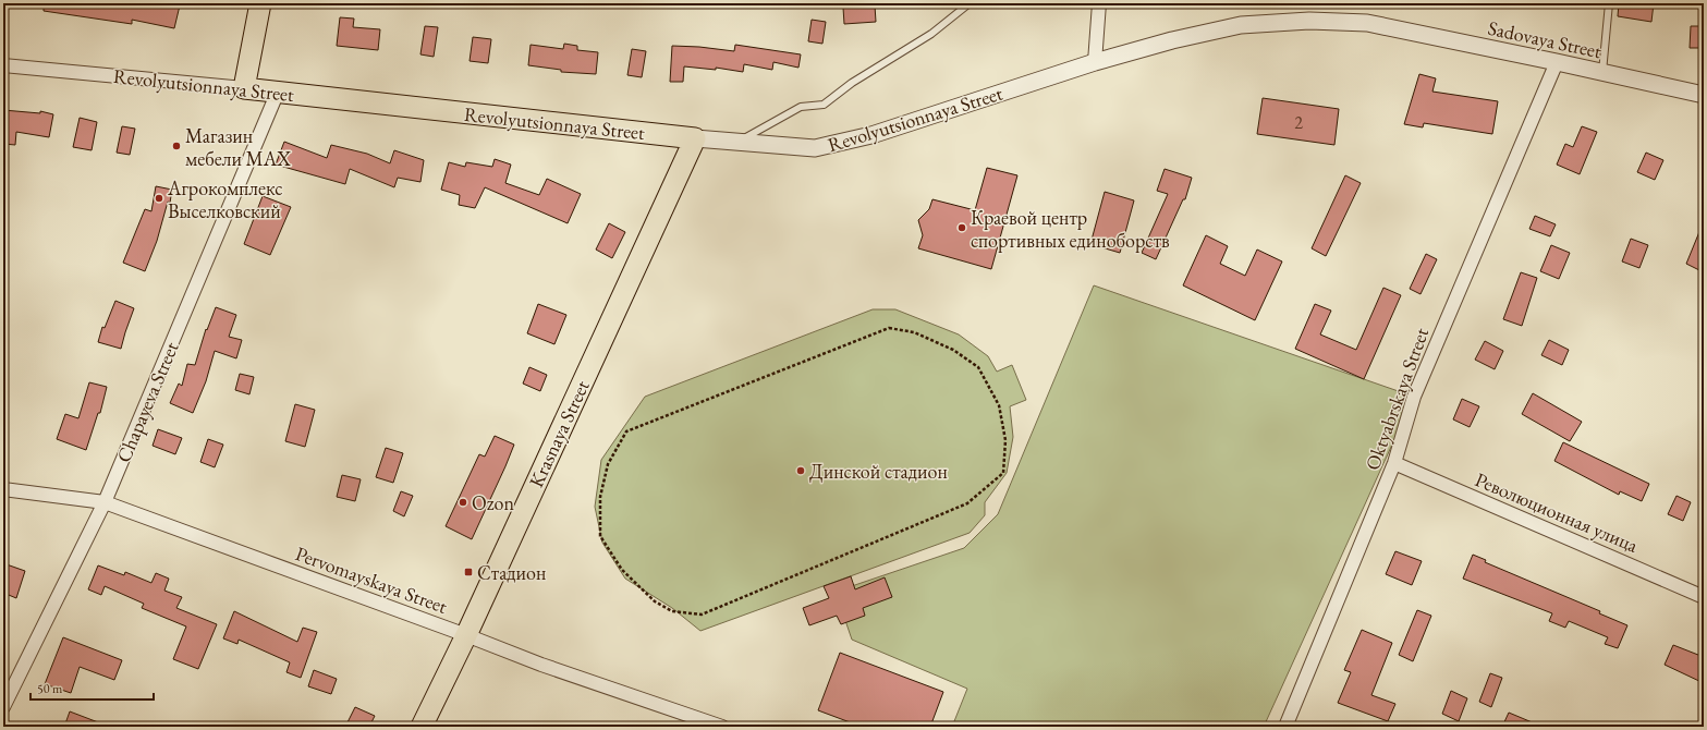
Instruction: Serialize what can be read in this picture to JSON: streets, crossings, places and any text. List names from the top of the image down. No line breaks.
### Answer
{"streets":{"main road":["Revolyutsionnaya Street","Krasnaya Street"],"street":["Sadovaya Street","Oktyabrskaya Street","Chapayeva Street","Революционная улица","Pervomayskaya Street"]},"crossings":[["Sadovaya Street","Revolyutsionnaya Street"],["Sadovaya Street","Oktyabrskaya Street"],["Revolyutsionnaya Street","Chapayeva Street"],["Revolyutsionnaya Street","Krasnaya Street"],["Oktyabrskaya Street","Революционная улица"],["Chapayeva Street","Pervomayskaya Street"],["Krasnaya Street","Pervomayskaya Street"]],"places":{"other":["Магазин мебели MAX","Агрокомплекс Выселковский","Краевой центр спортивных единоборств","Динской стадион","Ozon"],"transit":["Стадион"]},"house_numbers":["2"],"scale_bar":"50 m"}
